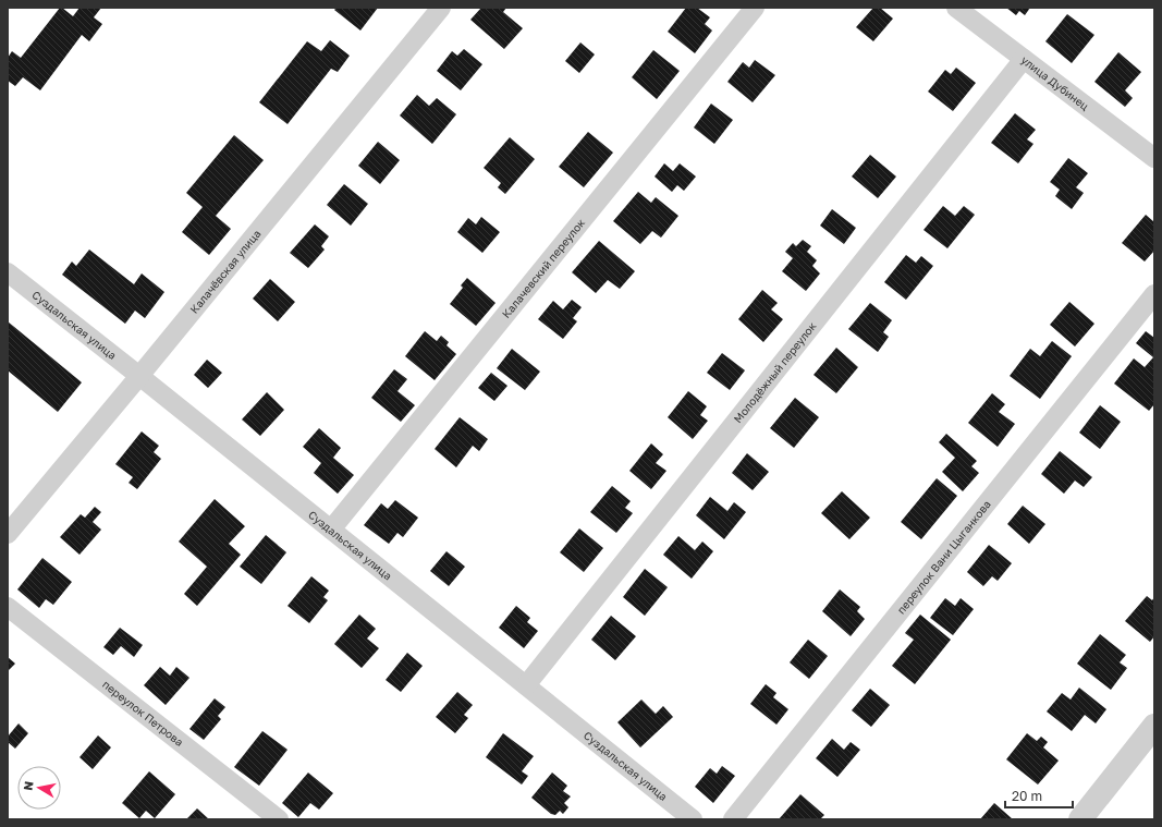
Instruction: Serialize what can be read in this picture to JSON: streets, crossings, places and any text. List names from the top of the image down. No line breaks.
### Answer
{"streets":{"street":["улица Дубинец","Калачевский переулок","Калачёвская улица","Суздальская улица","Молодёжный переулок","переулок Вани Цыганкова","переулок Петрова"]},"crossings":[["улица Дубинец","Молодёжный переулок"],["Калачевский переулок","Суздальская улица"],["Калачёвская улица","Суздальская улица"],["Суздальская улица","Молодёжный переулок"]],"scale_bar":"20 m","north":"left"}
